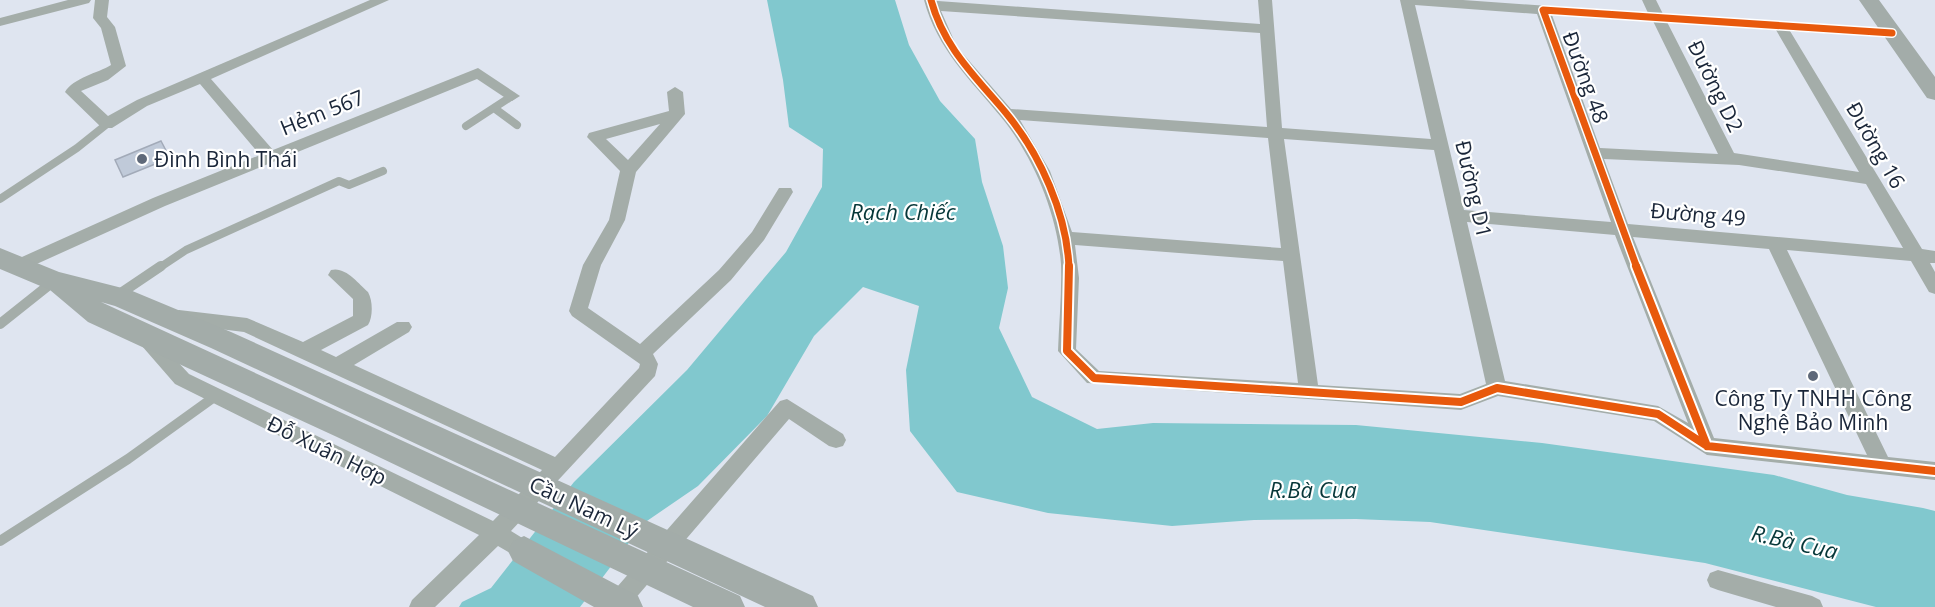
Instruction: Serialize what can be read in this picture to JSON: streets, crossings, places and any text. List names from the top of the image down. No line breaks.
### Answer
{"streets":{"main road":["Đỗ Xuân Hợp","Cầu Nam Lý"],"street":["Đường 48","Đường D2","Hẻm 567","Đường 16","Đường D1","Đường 49"]},"crossings":[["Đường 48","Đường D2"],["Đường 48","Đường 16"],["Đường 48","Đường 49"],["Hẻm 567","Đỗ Xuân Hợp"],["Đường 16","Đường 49"],["Đường D1","Đường 49"],["Đỗ Xuân Hợp","Cầu Nam Lý"]],"water":["Rạch Chiếc","R.Bà Cua"],"places":["Đình Bình Thái","Công Ty TNHH Công Nghệ Bảo Minh"]}
